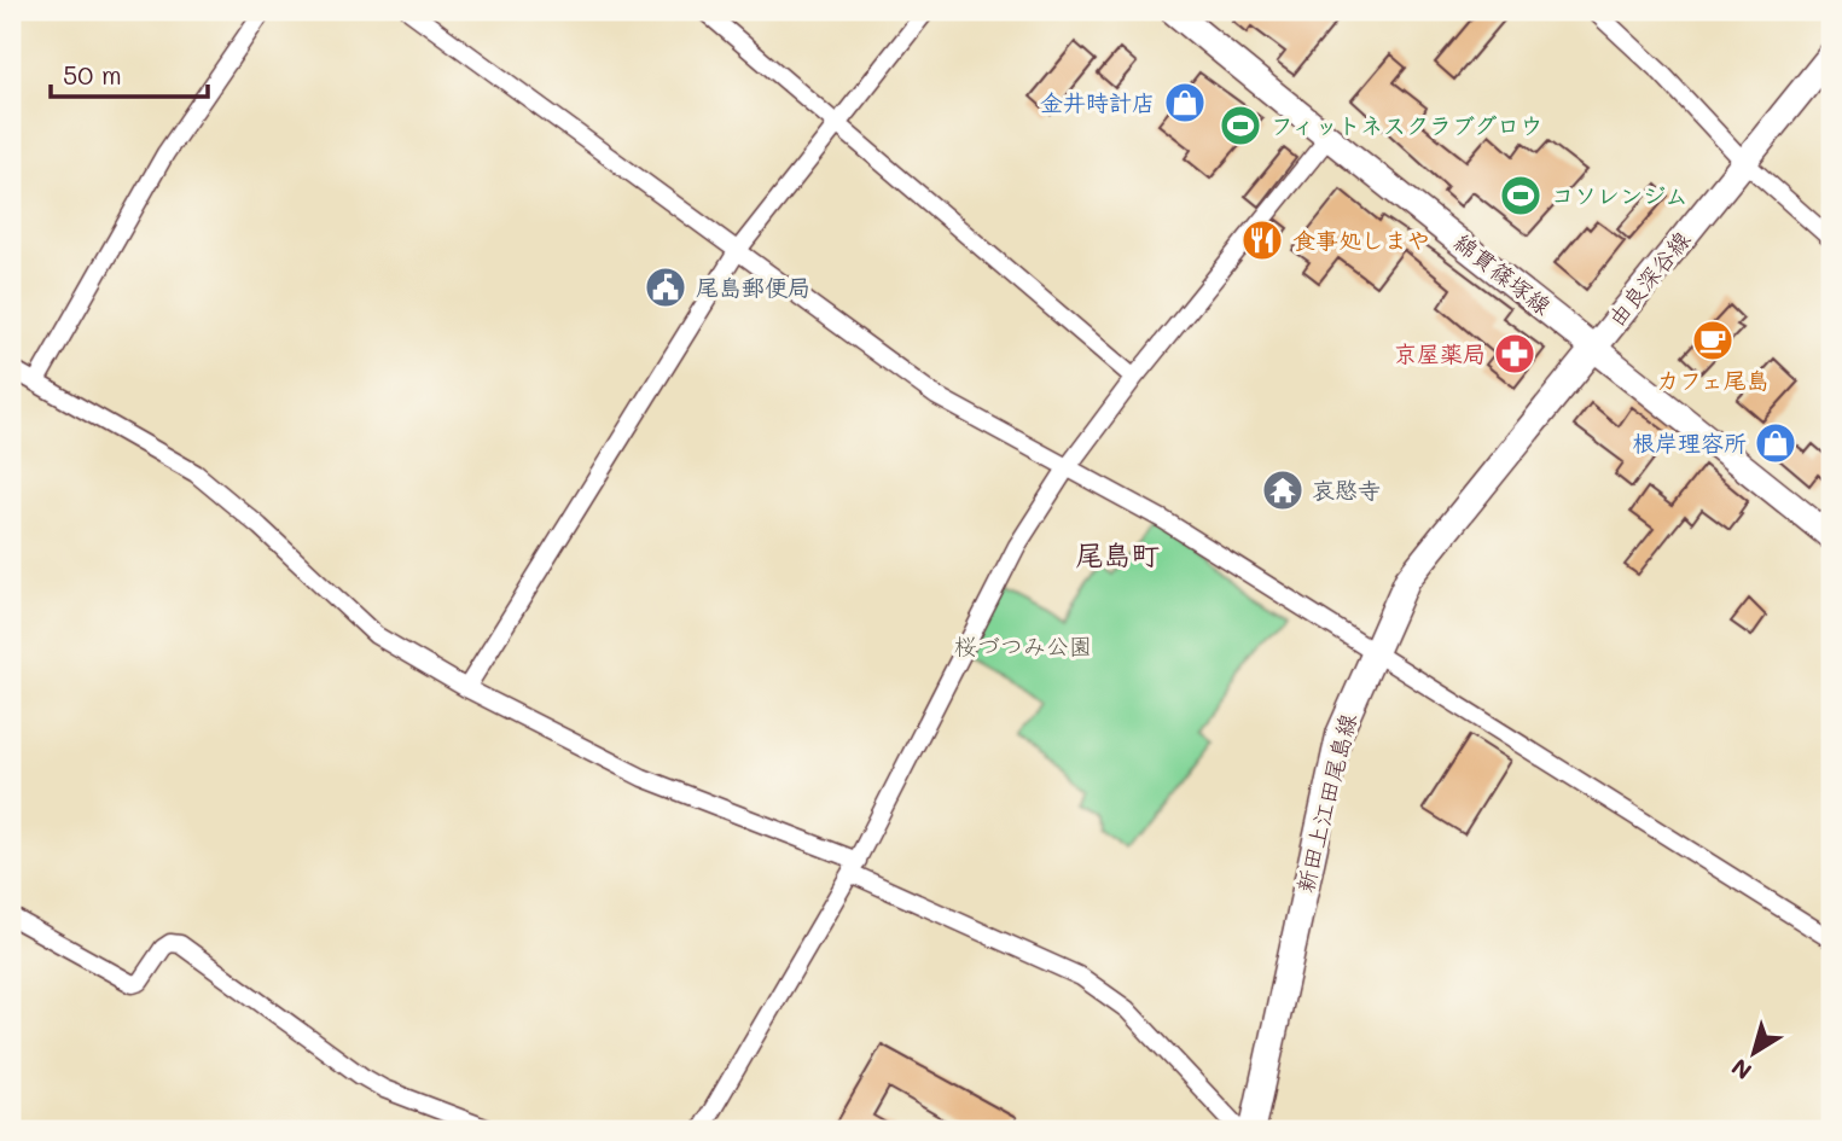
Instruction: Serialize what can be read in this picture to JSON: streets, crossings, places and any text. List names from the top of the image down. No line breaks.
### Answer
{"streets":{"main road":["綿貫篠塚線","由良深谷線","新田上江田尾島線"]},"crossings":[["綿貫篠塚線","由良深谷線"],["綿貫篠塚線","新田上江田尾島線"],["由良深谷線","新田上江田尾島線"]],"districts":["尾島町"],"parks":["桜づつみ公園"],"places":{"shop":["金井時計店","根岸理容所"],"sports":["フィットネスクラブグロウ","コソレンジム"],"restaurant":["食事処しまや"],"public building":["尾島郵便局"],"cafe":["カフェ尾島"],"pharmacy":["京屋薬局"],"temple":["哀愍寺"]},"scale_bar":"50 m","north":"bottom left"}
